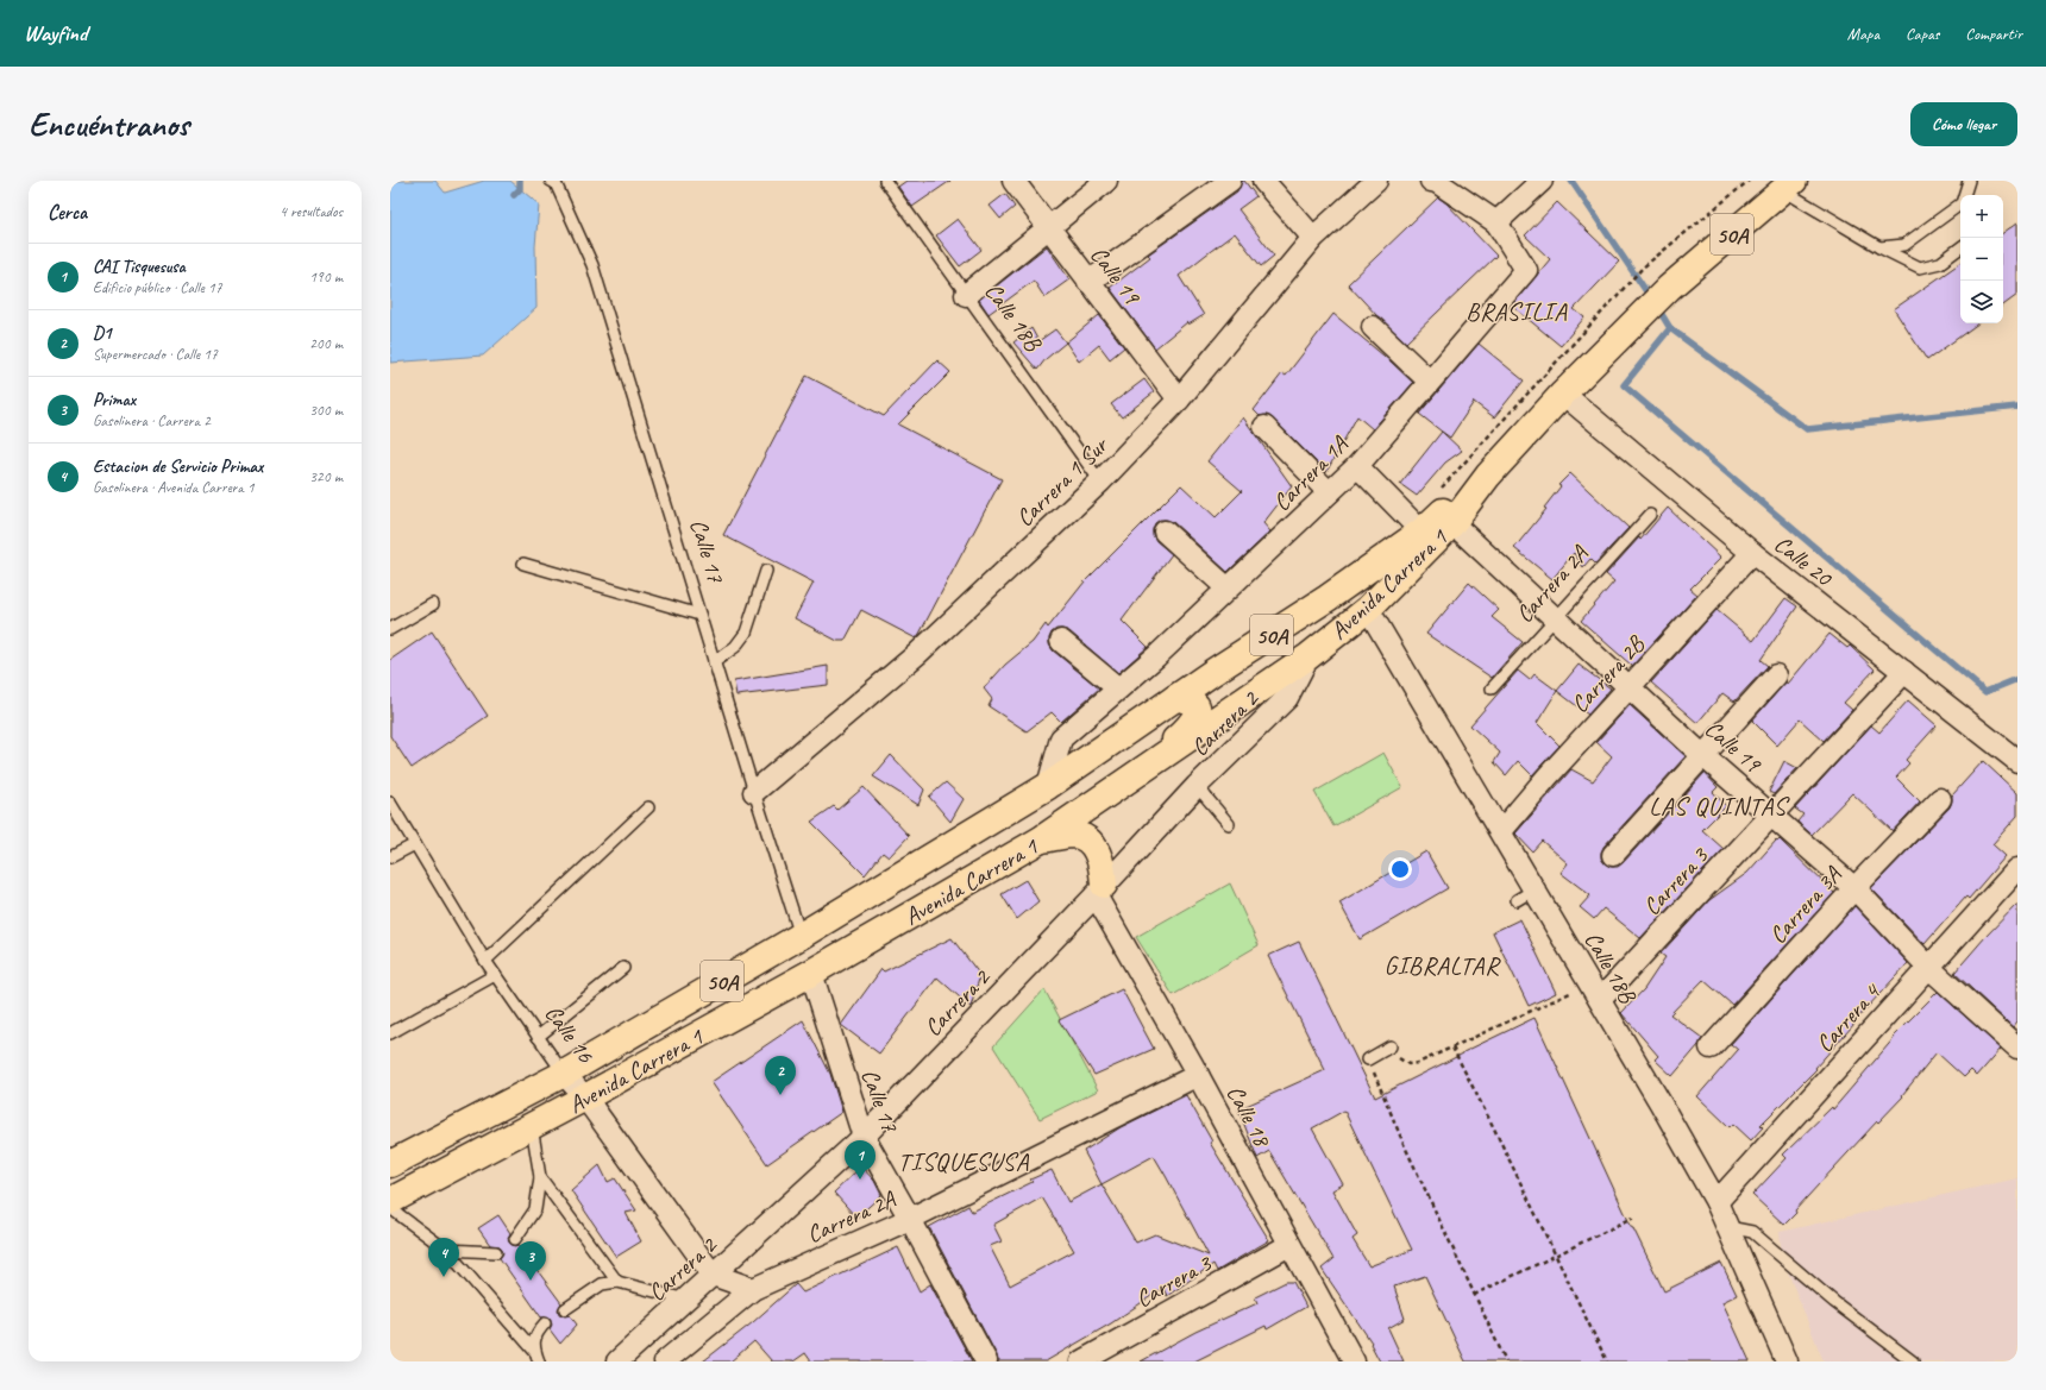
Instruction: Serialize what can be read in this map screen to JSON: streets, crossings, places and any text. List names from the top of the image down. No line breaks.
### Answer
{"streets":{"main road":["50A","Avenida Carrera 1"],"street":["Calle 19","Calle 18B","Carrera 1A","Carrera 1 Sur","Calle 17","Calle 20","Carrera 2A","Carrera 2B","Carrera 2","Carrera 3","Carrera 3A","Carrera 4","Calle 16","Calle 18"]},"crossings":[["Calle 19","Carrera 1 Sur"],["Calle 19","Avenida Carrera 1"],["Calle 19","Carrera 2A"],["Calle 19","Carrera 2B"],["Calle 19","Carrera 3"],["Calle 19","Carrera 3A"],["Calle 19","Carrera 4"],["Calle 18B","Carrera 1 Sur"],["Calle 18B","Avenida Carrera 1"],["Calle 18B","Carrera 2B"],["Calle 18B","Carrera 3"],["Calle 18B","Carrera 4"],["Carrera 1A","Avenida Carrera 1"],["Carrera 1 Sur","Calle 17"],["Calle 17","Avenida Carrera 1"],["Calle 17","Carrera 2A"],["Calle 17","Carrera 2"],["Calle 20","Avenida Carrera 1"],["Calle 20","Carrera 2B"],["Calle 20","Carrera 3"],["Avenida Carrera 1","Carrera 2"],["Avenida Carrera 1","Calle 16"],["Carrera 2A","Calle 18"],["Carrera 2","Calle 16"],["Carrera 2","Calle 18"],["Carrera 3","Calle 18"]],"districts":["BRASILIA","LAS QUINTAS","GIBRALTAR","TISQUESUSA"],"page":{"header":"Wayfind","nav":["Mapa","Capas","Compartir"],"buttons":"Cómo llegar","title":"Encuéntranos","heading":["Cerca","4 resultados"],"map_buttons":["+","−"],"list":[{"mark":"1","name":"CAI Tisquesusa","note":"Edificio público · Calle 17","value":"190 m"},{"mark":"2","name":"D1","note":"Supermercado · Calle 17","value":"200 m"},{"mark":"3","name":"Primax","note":"Gasolinera · Carrera 2","value":"300 m"},{"mark":"4","name":"Estacion de Servicio Primax","note":"Gasolinera · Avenida Carrera 1","value":"320 m"}],"pins":["2","1","4","3"]}}
